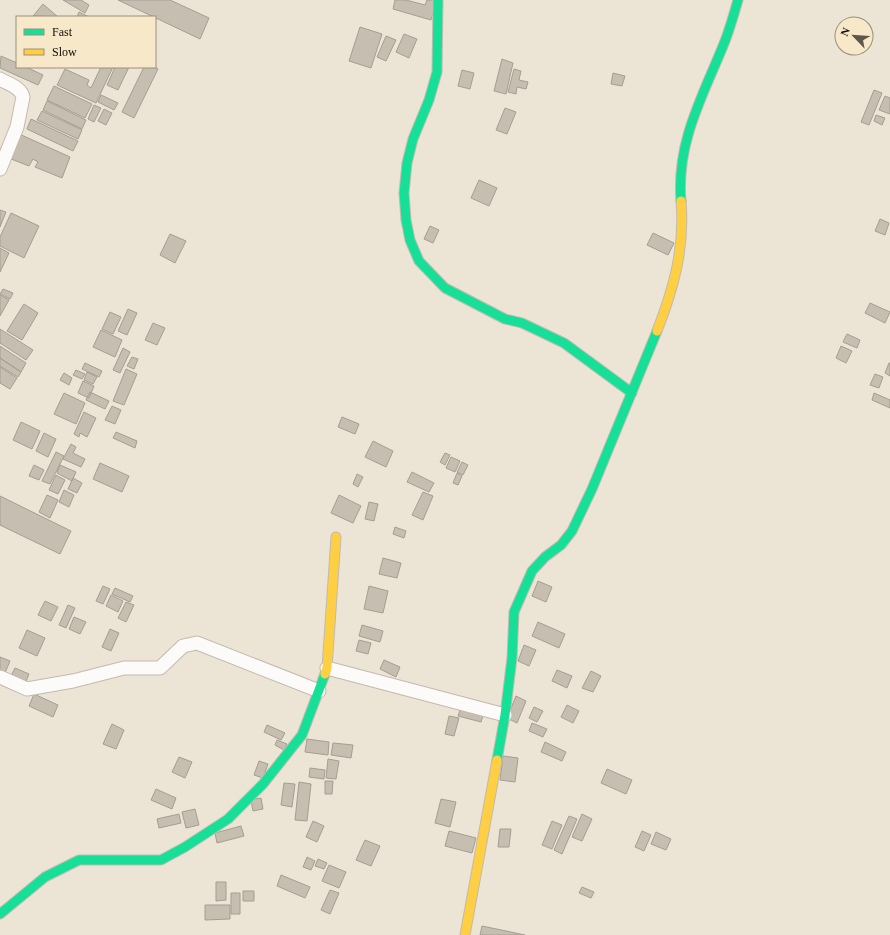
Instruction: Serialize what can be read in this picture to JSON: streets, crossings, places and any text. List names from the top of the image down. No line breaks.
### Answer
{"legend":["Fast","Slow"],"north":"top left"}
